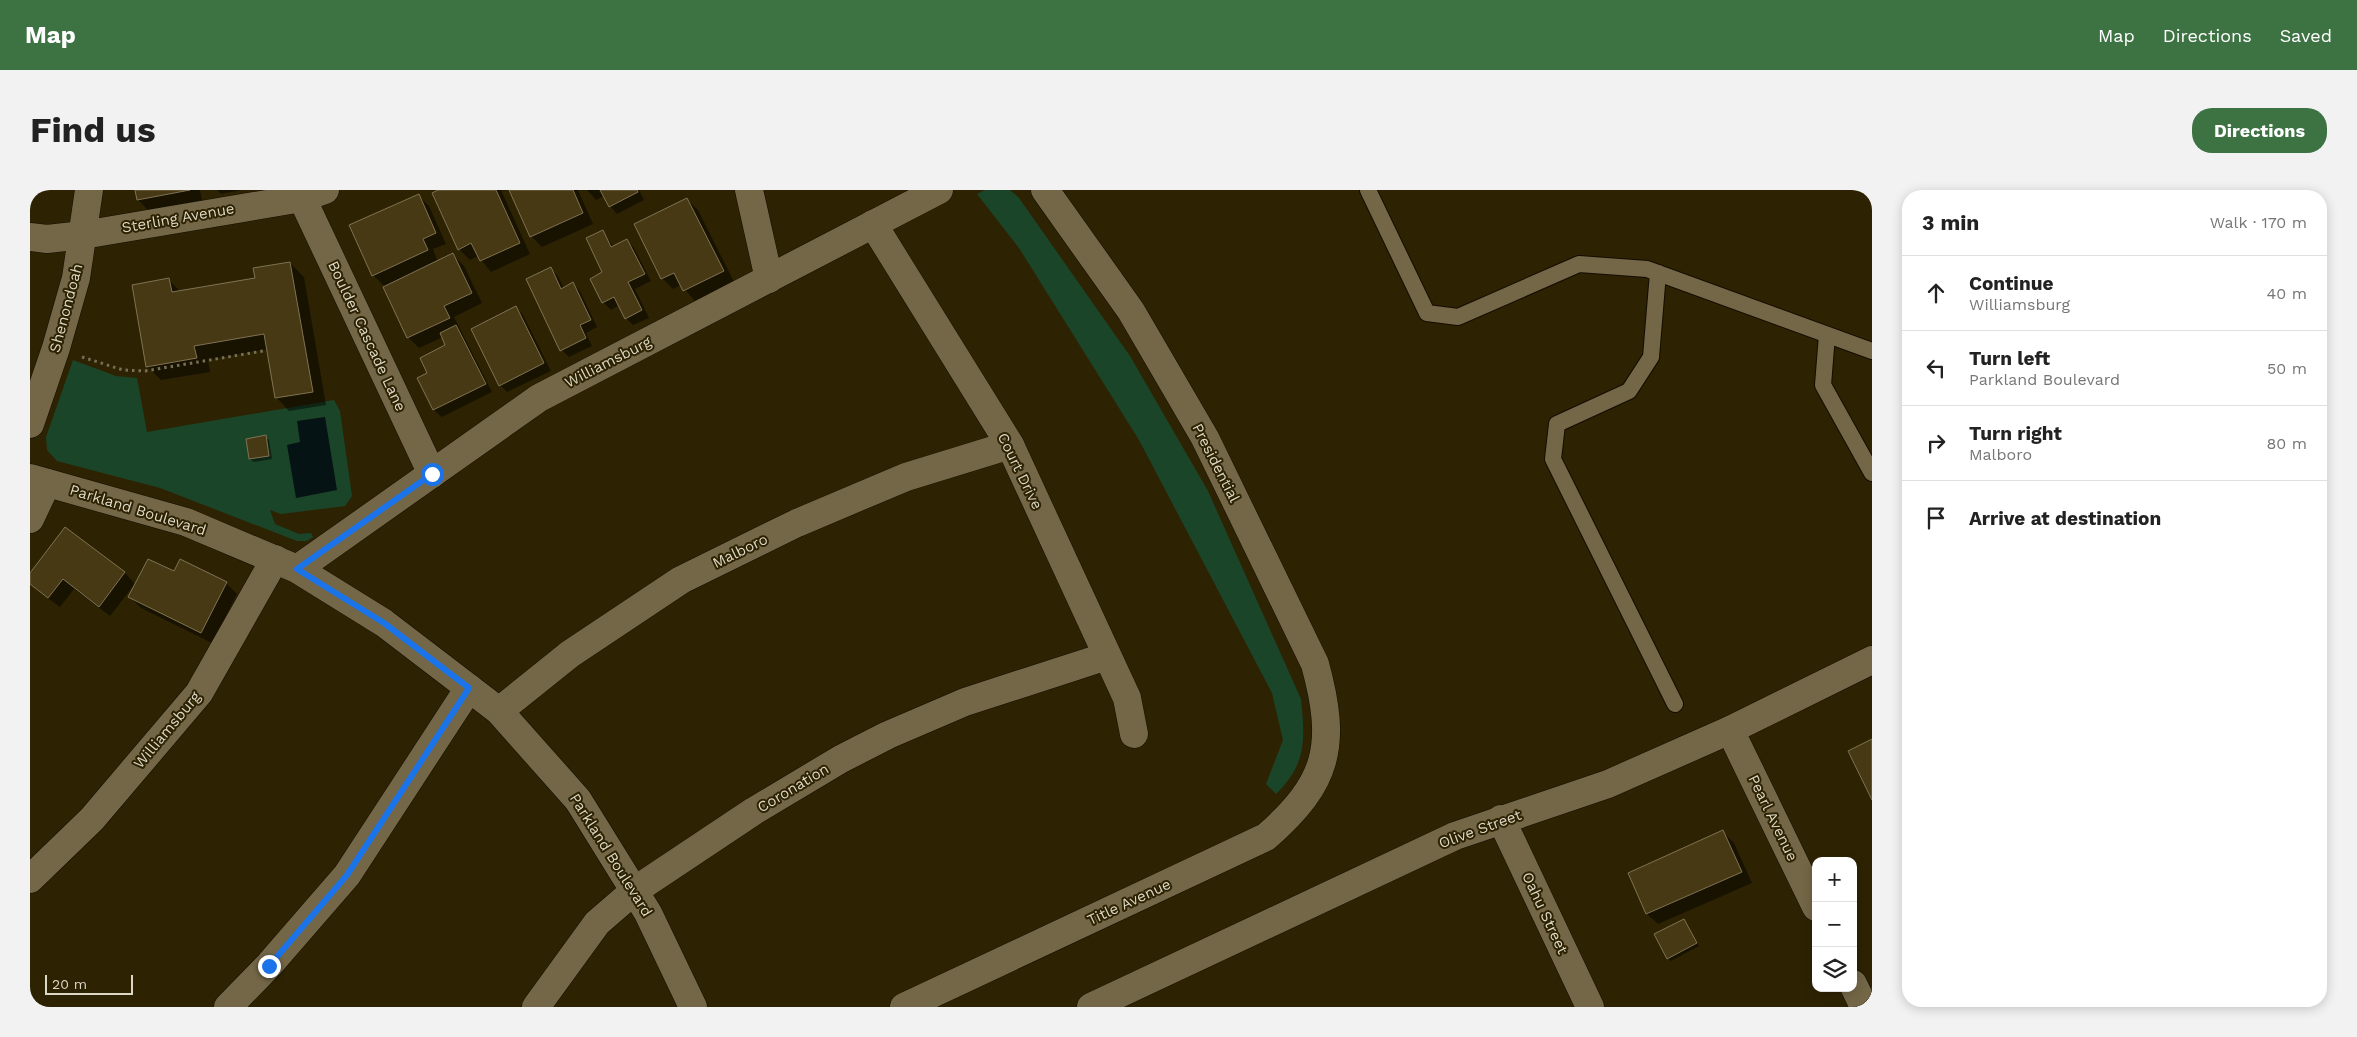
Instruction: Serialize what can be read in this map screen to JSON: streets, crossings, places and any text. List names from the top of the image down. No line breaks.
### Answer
{"streets":{"street":["Sterling Avenue","Shenondoah","Boulder Cascade Lane","Williamsburg","Presidential","Court Drive","Parkland Boulevard","Malboro","Coronation","Pearl Avenue","Olive Street","Title Avenue","Oahu Street"]},"crossings":[["Sterling Avenue","Shenondoah"],["Sterling Avenue","Boulder Cascade Lane"],["Boulder Cascade Lane","Williamsburg"],["Williamsburg","Court Drive"],["Williamsburg","Parkland Boulevard"],["Presidential","Title Avenue"],["Court Drive","Malboro"],["Court Drive","Coronation"],["Parkland Boulevard","Malboro"],["Parkland Boulevard","Coronation"],["Pearl Avenue","Olive Street"],["Olive Street","Oahu Street"]],"scale_bar":"20 m","page":{"header":"Map","nav":["Map","Directions","Saved"],"buttons":"Directions","title":"Find us","heading":["3 min","Walk · 170 m"],"list":[["Continue","Williamsburg","40 m"],["Turn left","Parkland Boulevard","50 m"],["Turn right","Malboro","80 m"],"Arrive at destination"],"map_buttons":["+","−"],"scale":"20 m"}}
